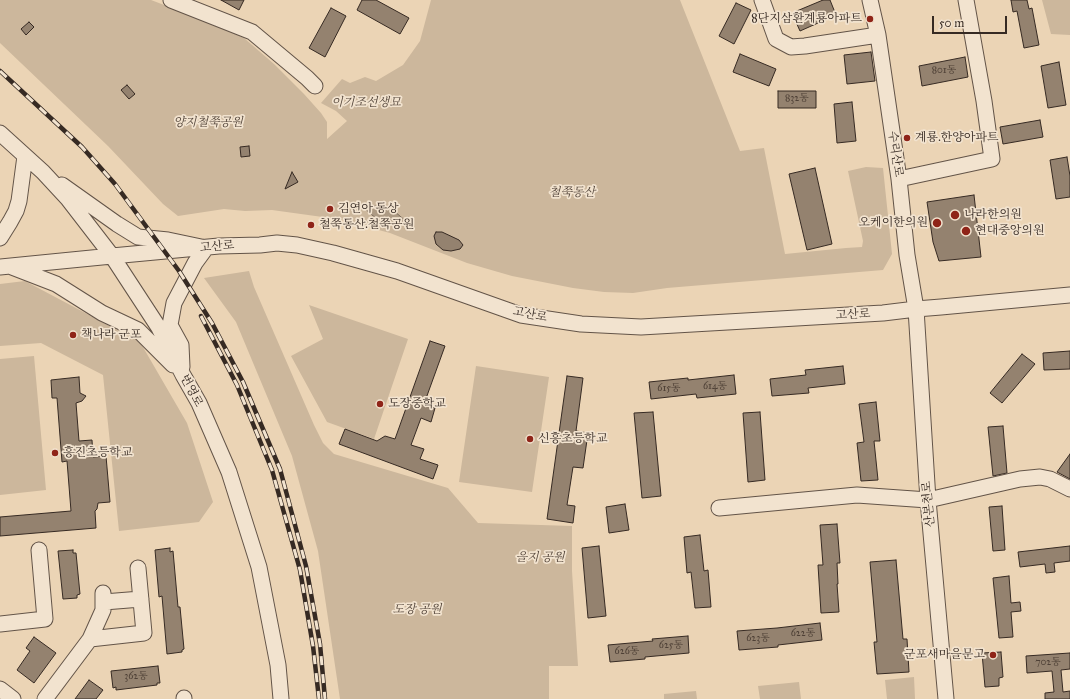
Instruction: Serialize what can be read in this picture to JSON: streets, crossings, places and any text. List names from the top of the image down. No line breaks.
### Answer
{"streets":{"street":["수리산로","고산로","번영로","산본천로"]},"crossings":[["수리산로","고산로"],["수리산로","산본천로"],["고산로","번영로"],["고산로","산본천로"]],"parks":["이기조선생묘","양지철쭉공원","철쭉동산","을지 공원","도장 공원"],"places":["8단지삼환계룡아파트","계룡.한양아파트","김연아 동상","나라한의원","오케이한의원","철쭉동산.철쭉공원","현대중앙의원","책나라 군포","도장중학교","신흥초등학교","흥진초등학교","군포새마을문고"],"house_numbers":["801동","832동","614동","615동","622동","623동","625동","626동","702동","362동"],"scale_bar":"50 m"}
